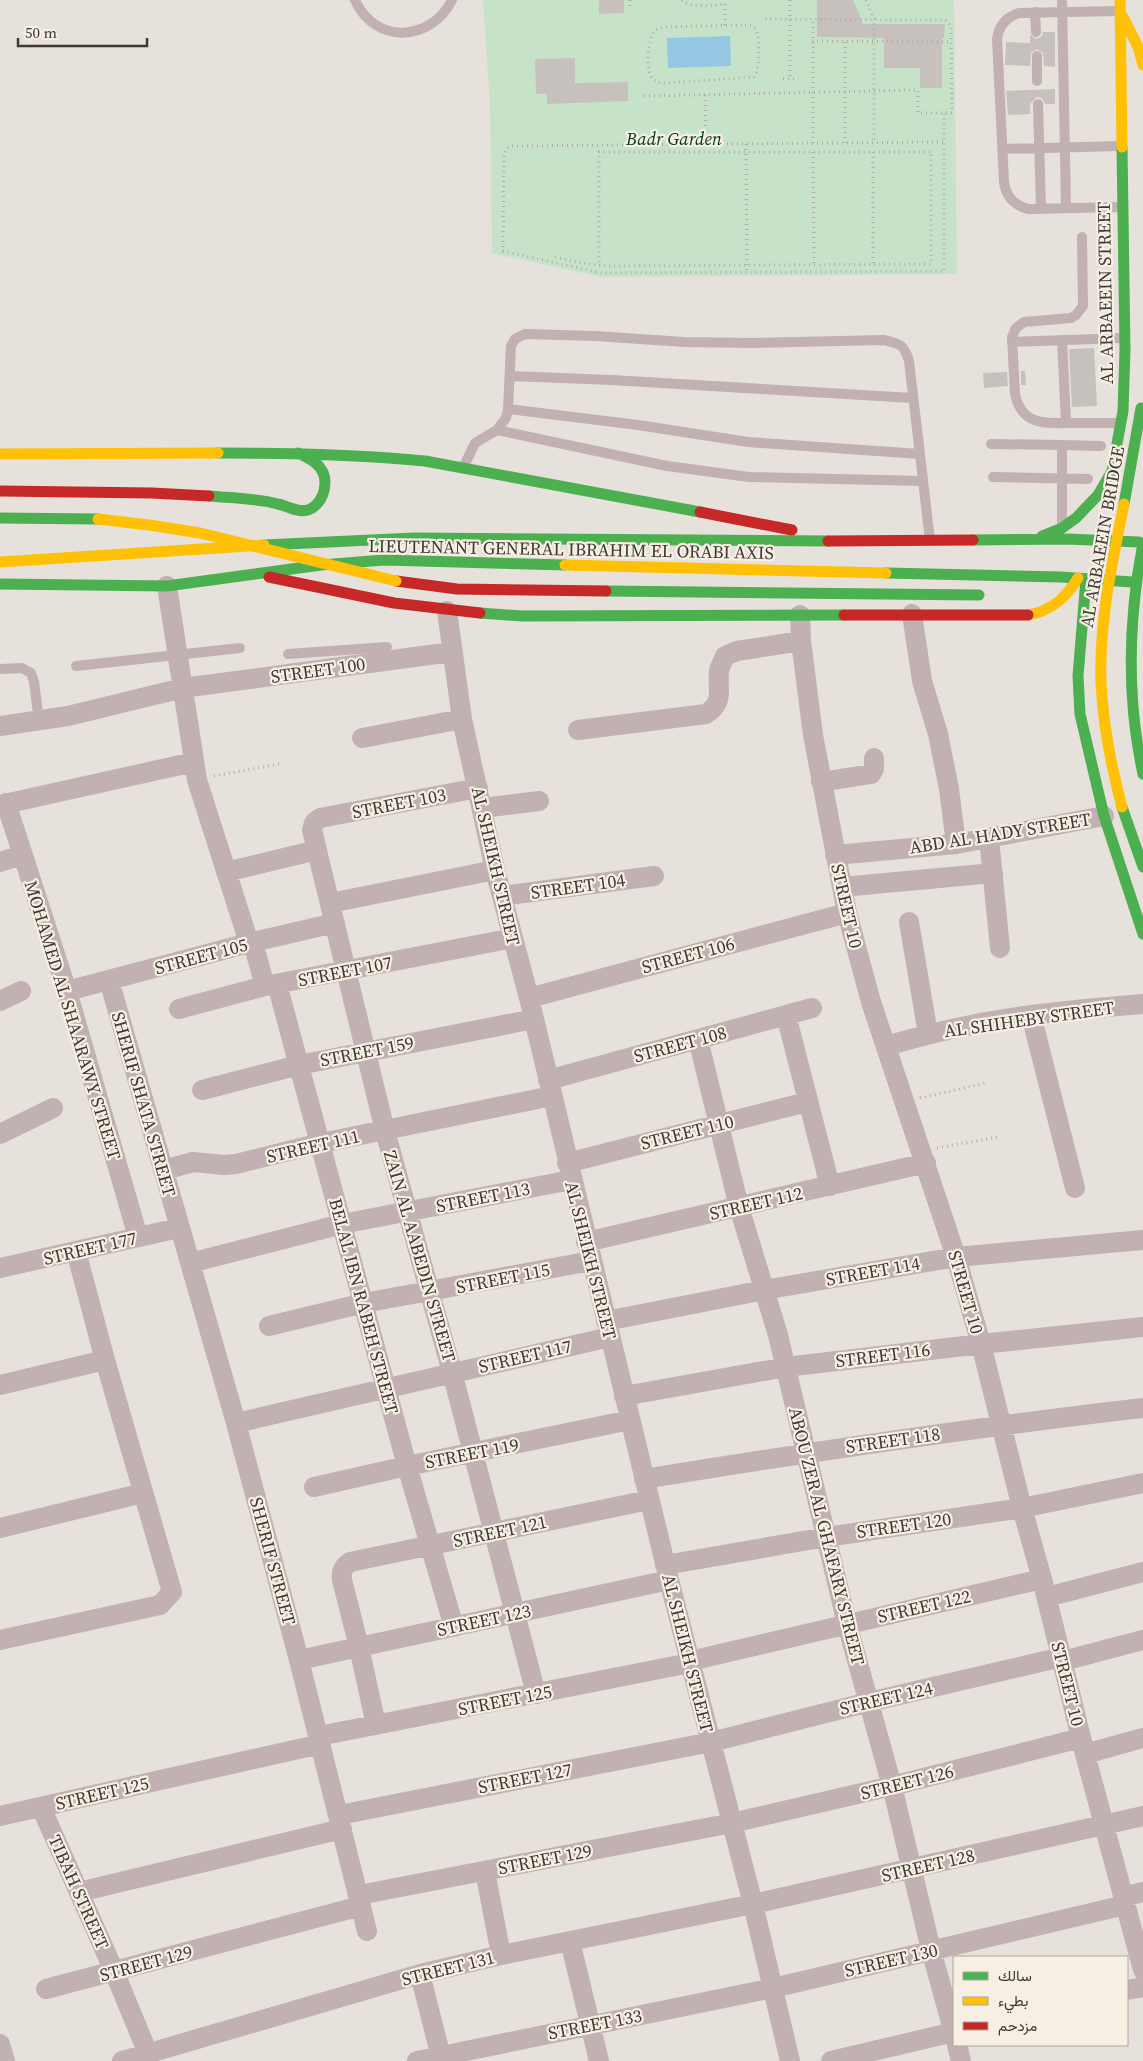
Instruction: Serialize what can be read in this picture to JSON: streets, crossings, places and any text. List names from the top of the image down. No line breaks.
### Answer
{"streets":{"main road":["AL ARBAEEIN STREET","AL ARBAEEIN BRIDGE","LIEUTENANT GENERAL IBRAHIM EL ORABI AXIS"],"street":["STREET 100","STREET 103","ABD AL HADY STREET","AL SHEIKH STREET","STREET 104","STREET 10","STREET 106","STREET 105","STREET 107","AL SHIHEBY STREET","MOHAMED AL SHAARAWY STREET","STREET 108","STREET 159","SHERIF SHATA STREET","STREET 110","STREET 111","STREET 113","STREET 112","STREET 177","ZAIN AL AABEDIN STREET","STREET 114","STREET 115","BELAL IBN RABEH STREET","STREET 116","STREET 117","STREET 118","STREET 119","STREET 120","STREET 121","ABOU ZER AL GHAFARY STREET","SHERIF STREET","STREET 122","STREET 123","STREET 124","STREET 125","STREET 127","STREET 126","STREET 129","STREET 128","TIBAH STREET","STREET 130","STREET 131","STREET 133"]},"crossings":[["AL ARBAEEIN STREET","LIEUTENANT GENERAL IBRAHIM EL ORABI AXIS"],["LIEUTENANT GENERAL IBRAHIM EL ORABI AXIS","BELAL IBN RABEH STREET"],["STREET 100","AL SHEIKH STREET"],["STREET 100","BELAL IBN RABEH STREET"],["STREET 103","AL SHEIKH STREET"],["STREET 103","ZAIN AL AABEDIN STREET"],["ABD AL HADY STREET","STREET 10"],["AL SHEIKH STREET","STREET 104"],["AL SHEIKH STREET","STREET 106"],["AL SHEIKH STREET","STREET 107"],["AL SHEIKH STREET","STREET 108"],["AL SHEIKH STREET","STREET 159"],["AL SHEIKH STREET","STREET 110"],["AL SHEIKH STREET","STREET 111"],["AL SHEIKH STREET","STREET 113"],["AL SHEIKH STREET","STREET 112"],["AL SHEIKH STREET","STREET 114"],["AL SHEIKH STREET","STREET 115"],["AL SHEIKH STREET","STREET 116"],["AL SHEIKH STREET","STREET 117"],["AL SHEIKH STREET","STREET 118"],["AL SHEIKH STREET","STREET 119"],["AL SHEIKH STREET","STREET 120"],["AL SHEIKH STREET","STREET 121"],["AL SHEIKH STREET","STREET 122"],["AL SHEIKH STREET","STREET 123"],["AL SHEIKH STREET","STREET 124"],["AL SHEIKH STREET","STREET 125"],["AL SHEIKH STREET","STREET 127"],["AL SHEIKH STREET","STREET 126"],["AL SHEIKH STREET","STREET 129"],["AL SHEIKH STREET","STREET 128"],["AL SHEIKH STREET","STREET 130"],["AL SHEIKH STREET","STREET 131"],["AL SHEIKH STREET","STREET 133"],["STREET 10","STREET 106"],["STREET 10","AL SHIHEBY STREET"],["STREET 10","STREET 112"],["STREET 10","STREET 114"],["STREET 10","STREET 116"],["STREET 10","STREET 118"],["STREET 10","STREET 120"],["STREET 10","STREET 122"],["STREET 10","STREET 124"],["STREET 10","STREET 126"],["STREET 10","STREET 128"],["STREET 10","STREET 130"],["STREET 105","MOHAMED AL SHAARAWY STREET"],["STREET 105","SHERIF SHATA STREET"],["STREET 105","ZAIN AL AABEDIN STREET"],["STREET 105","BELAL IBN RABEH STREET"],["STREET 107","ZAIN AL AABEDIN STREET"],["STREET 107","BELAL IBN RABEH STREET"],["MOHAMED AL SHAARAWY STREET","STREET 177"],["STREET 108","STREET 111"],["STREET 108","ABOU ZER AL GHAFARY STREET"],["STREET 159","ZAIN AL AABEDIN STREET"],["STREET 159","BELAL IBN RABEH STREET"],["SHERIF SHATA STREET","STREET 111"],["SHERIF SHATA STREET","STREET 177"],["SHERIF SHATA STREET","SHERIF STREET"],["STREET 110","STREET 113"],["STREET 110","ABOU ZER AL GHAFARY STREET"],["STREET 111","ZAIN AL AABEDIN STREET"],["STREET 111","BELAL IBN RABEH STREET"],["STREET 113","ZAIN AL AABEDIN STREET"],["STREET 113","BELAL IBN RABEH STREET"],["STREET 113","SHERIF STREET"],["STREET 112","STREET 115"],["STREET 112","ABOU ZER AL GHAFARY STREET"],["STREET 177","SHERIF STREET"],["ZAIN AL AABEDIN STREET","STREET 115"],["ZAIN AL AABEDIN STREET","STREET 117"],["ZAIN AL AABEDIN STREET","STREET 119"],["ZAIN AL AABEDIN STREET","STREET 121"],["ZAIN AL AABEDIN STREET","STREET 123"],["ZAIN AL AABEDIN STREET","STREET 125"],["STREET 114","STREET 117"],["STREET 114","ABOU ZER AL GHAFARY STREET"],["STREET 115","BELAL IBN RABEH STREET"],["BELAL IBN RABEH STREET","STREET 117"],["BELAL IBN RABEH STREET","STREET 119"],["BELAL IBN RABEH STREET","STREET 121"],["BELAL IBN RABEH STREET","STREET 123"],["STREET 116","ABOU ZER AL GHAFARY STREET"],["STREET 117","SHERIF STREET"],["STREET 118","ABOU ZER AL GHAFARY STREET"],["STREET 120","ABOU ZER AL GHAFARY STREET"],["STREET 120","STREET 123"],["STREET 121","STREET 123"],["ABOU ZER AL GHAFARY STREET","STREET 122"],["ABOU ZER AL GHAFARY STREET","STREET 124"],["ABOU ZER AL GHAFARY STREET","STREET 126"],["ABOU ZER AL GHAFARY STREET","STREET 128"],["ABOU ZER AL GHAFARY STREET","STREET 130"],["SHERIF STREET","STREET 123"],["SHERIF STREET","STREET 125"],["SHERIF STREET","STREET 127"],["SHERIF STREET","STREET 129"],["STREET 122","STREET 125"],["STREET 124","STREET 127"],["STREET 125","TIBAH STREET"],["STREET 127","TIBAH STREET"],["STREET 126","STREET 129"],["STREET 129","TIBAH STREET"],["STREET 128","STREET 131"],["TIBAH STREET","STREET 131"],["STREET 130","STREET 133"]],"parks":["Badr Garden"],"legend":["سالك","بطيء","مزدحم"],"scale_bar":"50 m"}
